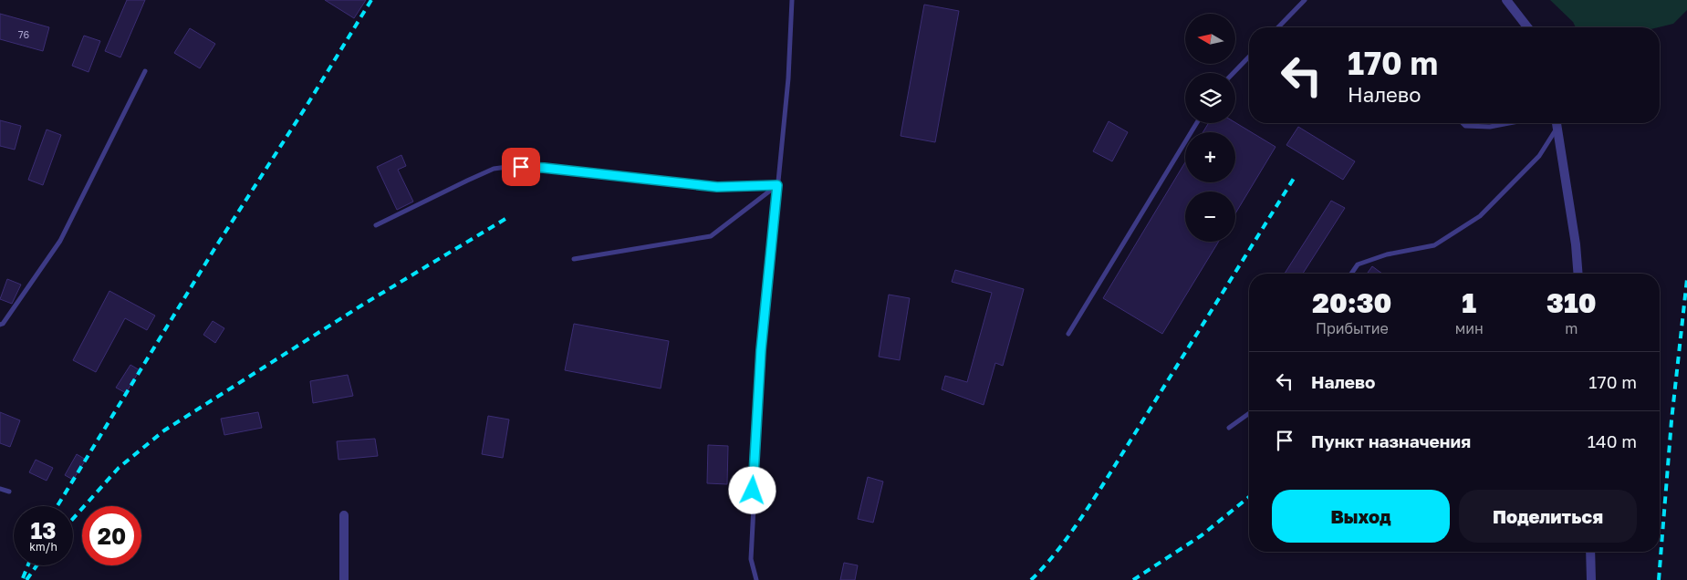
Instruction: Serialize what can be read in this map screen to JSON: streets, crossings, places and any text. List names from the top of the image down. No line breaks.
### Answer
{"house_numbers":["76"],"north":"left","page":{"map_buttons":["+","−"],"turn":["170 m","Налево"],"eta":["20:30","Прибытие","1","мин","310","m"],"list":[{"name":"Налево","value":"170 m"},{"name":"Пункт назначения","value":"140 m"}],"buttons":["Выход","Поделиться"],"speed":"13 km/h","limit":"20"}}
